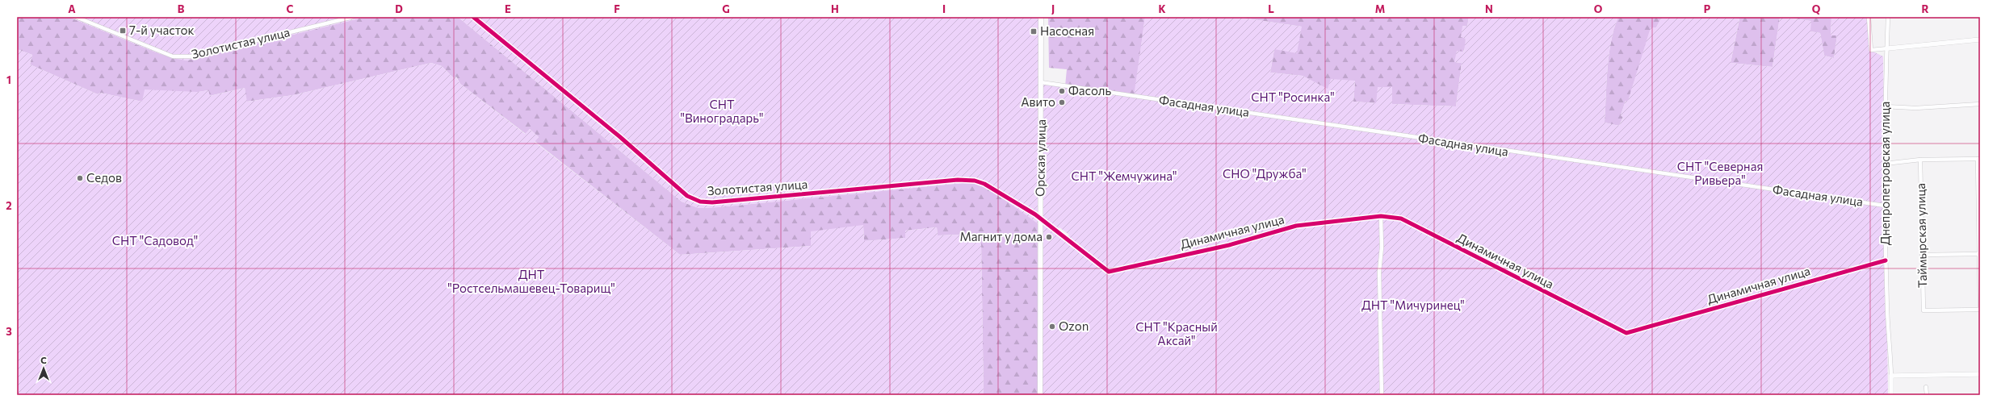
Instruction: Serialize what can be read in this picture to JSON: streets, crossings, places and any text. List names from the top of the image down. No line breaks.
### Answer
{"streets":{"main road":["Орская улица"],"street":["Золотистая улица","Фасадная улица","Днепропетровская улица","Динамичная улица","Таймырская улица"]},"crossings":[["Золотистая улица","Орская улица"],["Золотистая улица","Динамичная улица"],["Фасадная улица","Орская улица"],["Фасадная улица","Днепропетровская улица"],["Днепропетровская улица","Динамичная улица"]],"parks":["СНТ \"Росинка\"","СНТ \"Виноградарь\"","СНТ \"Северная Ривьера\"","СНО \"Дружба\"","СНТ \"Жемчужина\"","СНТ \"Садовод\"","ДНТ \"Ростсельмашевец-Товарищ\"","ДНТ \"Мичуринец\"","СНТ \"Красный Аксай\""],"places":{"transit":["7-й участок","Насосная"],"other":["Фасоль","Авито","Седов","Магнит у дома","Ozon"]},"north":"top","grid":{"columns":["A","B","C","D","E","F","G","H","I","J","K","L","M","N","O","P","Q","R"],"rows":["1","2","3"]}}
